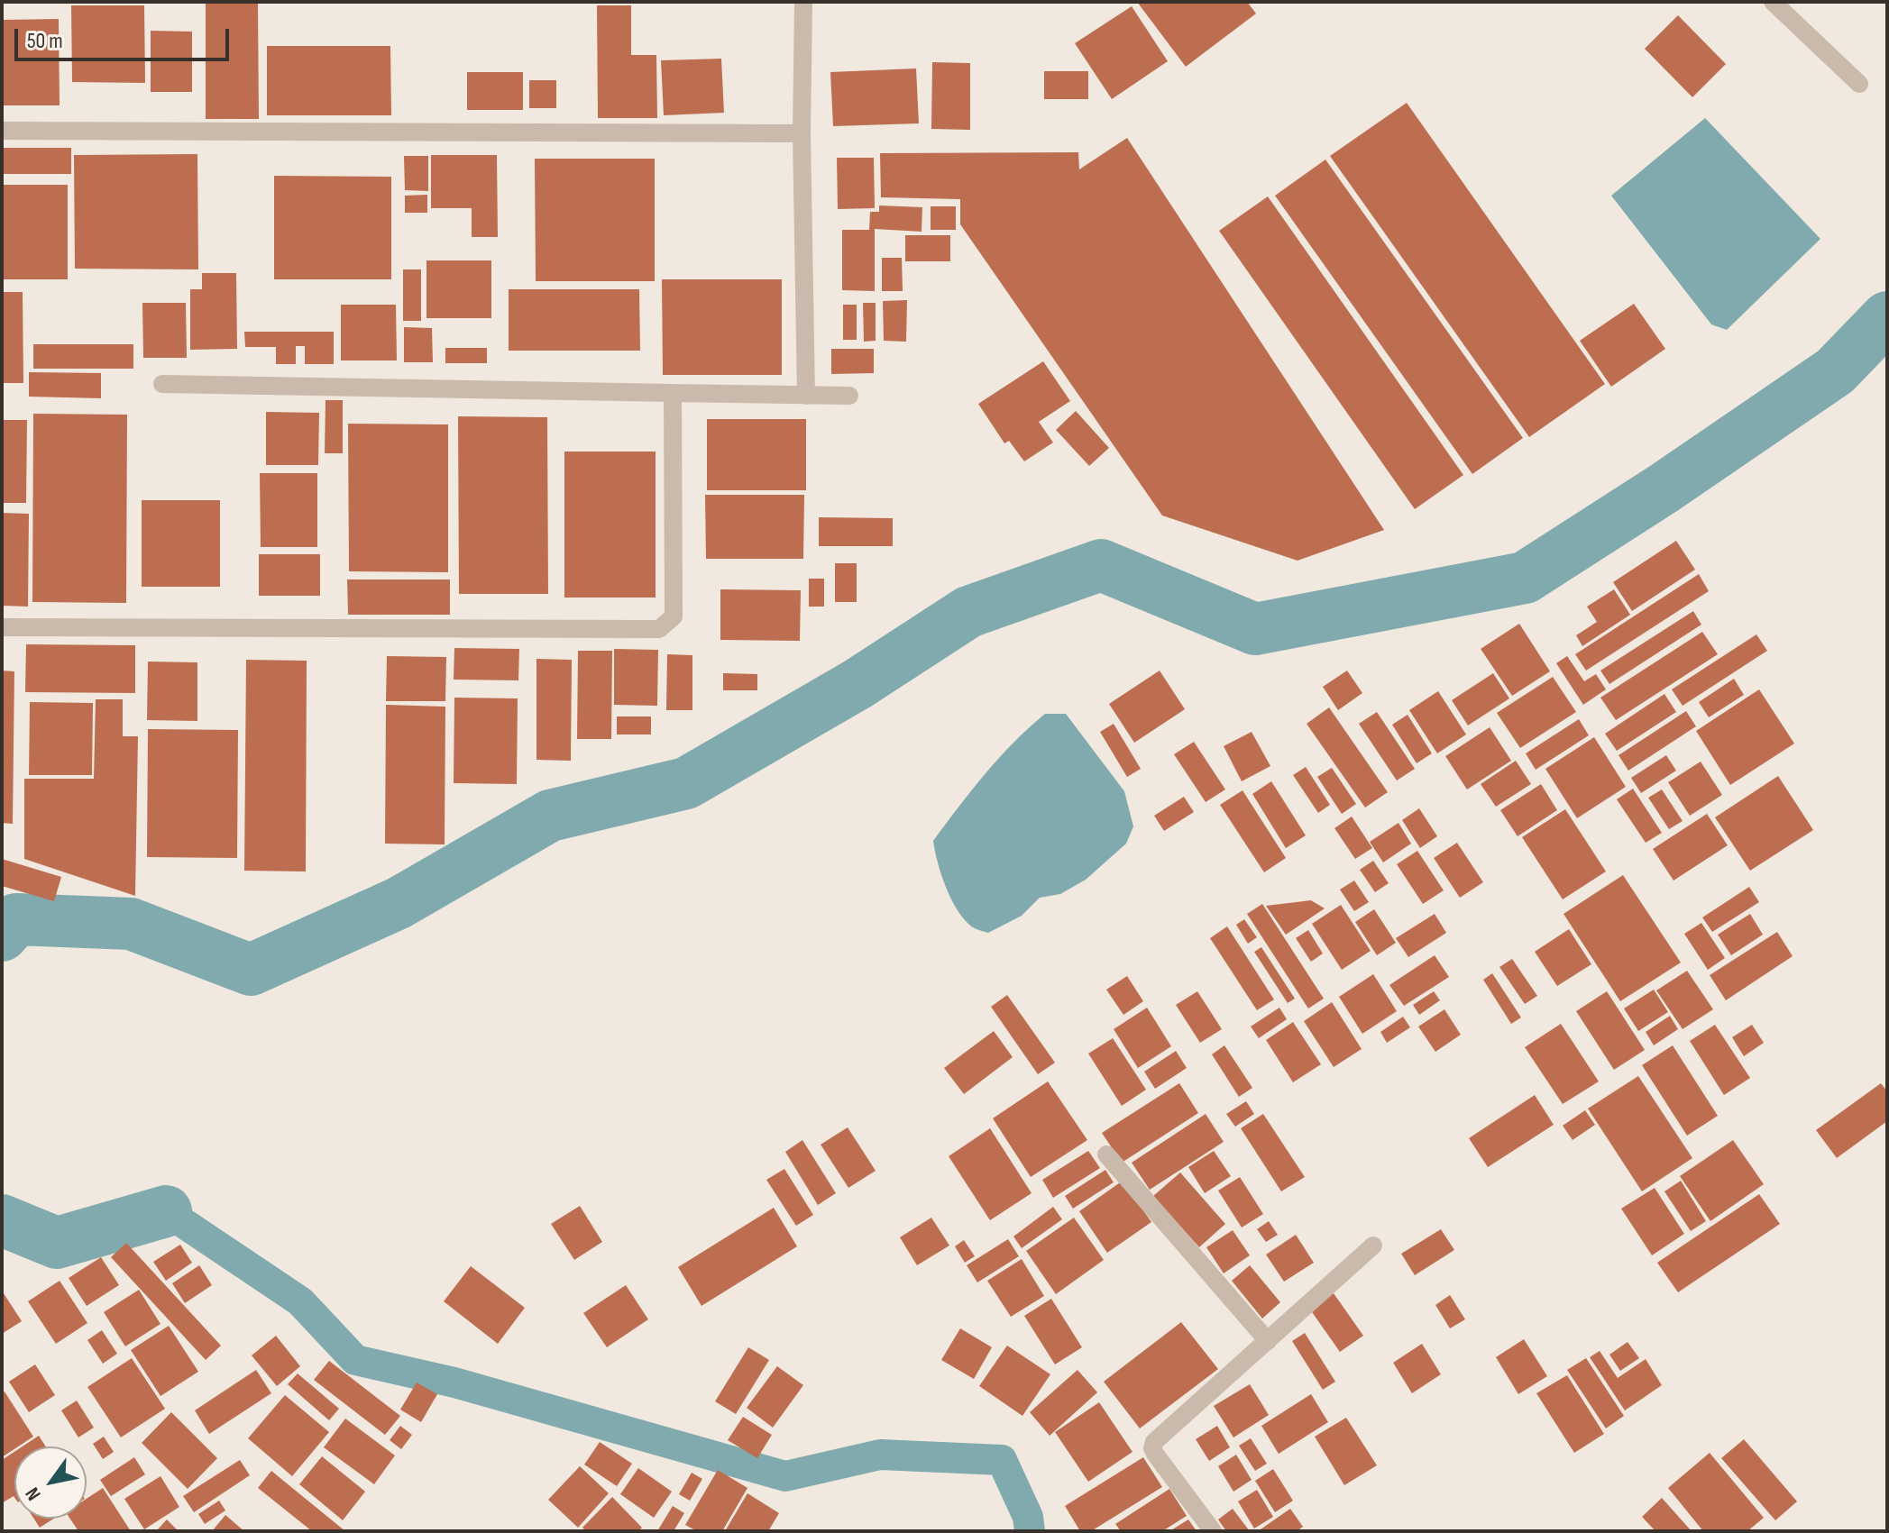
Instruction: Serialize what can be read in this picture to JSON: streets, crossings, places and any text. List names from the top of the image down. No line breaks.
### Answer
{"scale_bar":"50 m","north":"bottom left"}
